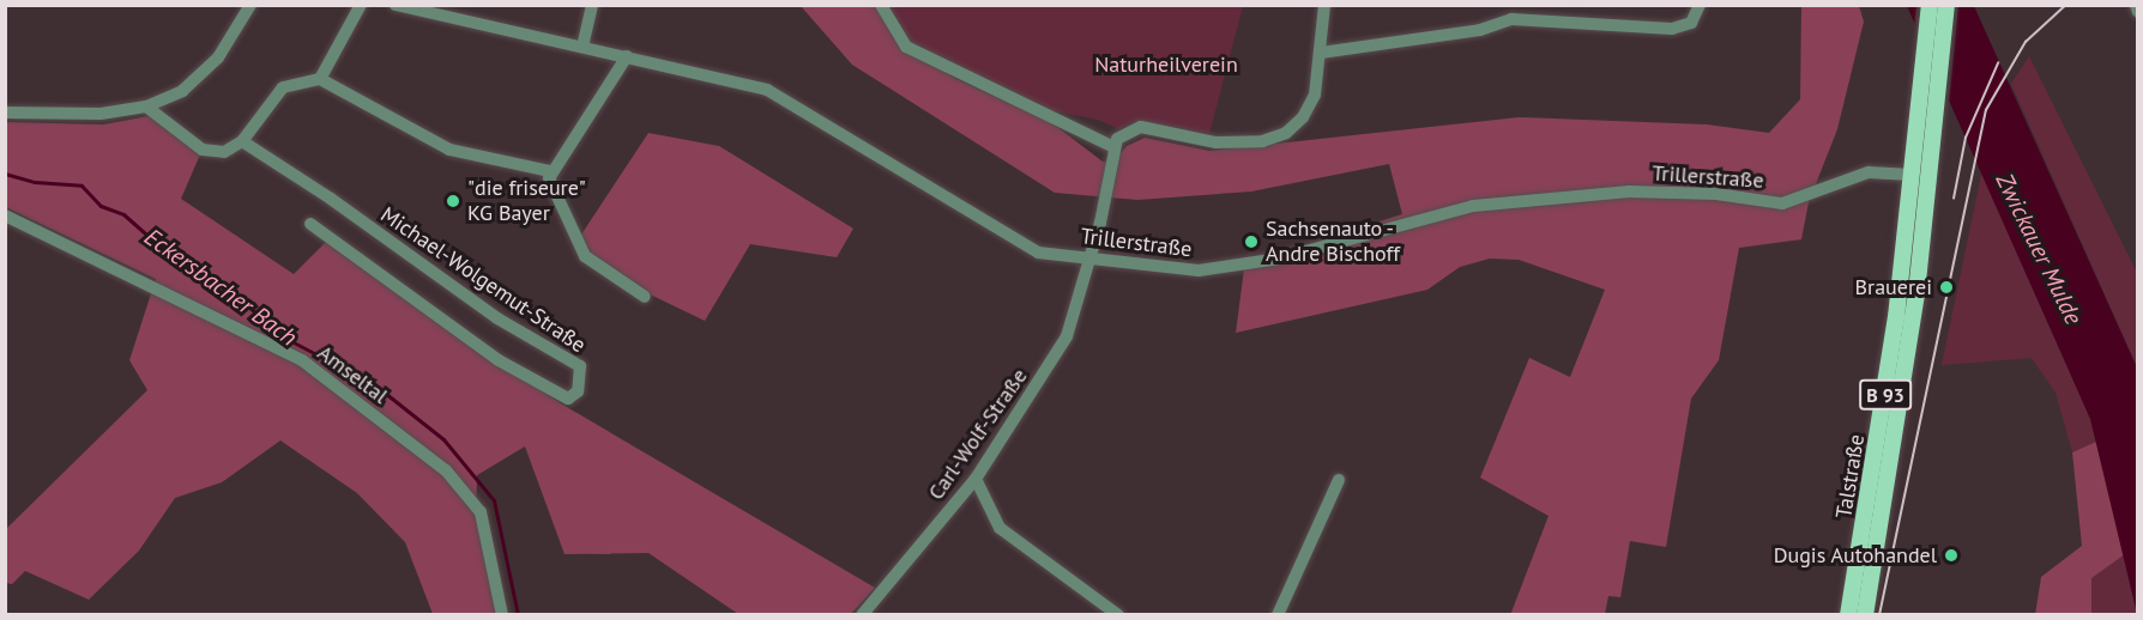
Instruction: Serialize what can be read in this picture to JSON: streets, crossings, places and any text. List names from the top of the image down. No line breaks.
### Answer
{"streets":{"main road":["B 93","Talstraße"],"street":["Trillerstraße","Michael-Wolgemut-Straße","Amseltal","Carl-Wolf-Straße"]},"crossings":[["Trillerstraße","B 93"],["Trillerstraße","Carl-Wolf-Straße"],["Trillerstraße","Talstraße"],["B 93","Talstraße"]],"water":["Zwickauer Mulde","Eckersbacher Bach"],"parks":["Naturheilverein"],"places":["\"die friseure\" KG Bayer","Sachsenauto - Andre Bischoff","Brauerei","Dugis Autohandel"]}
